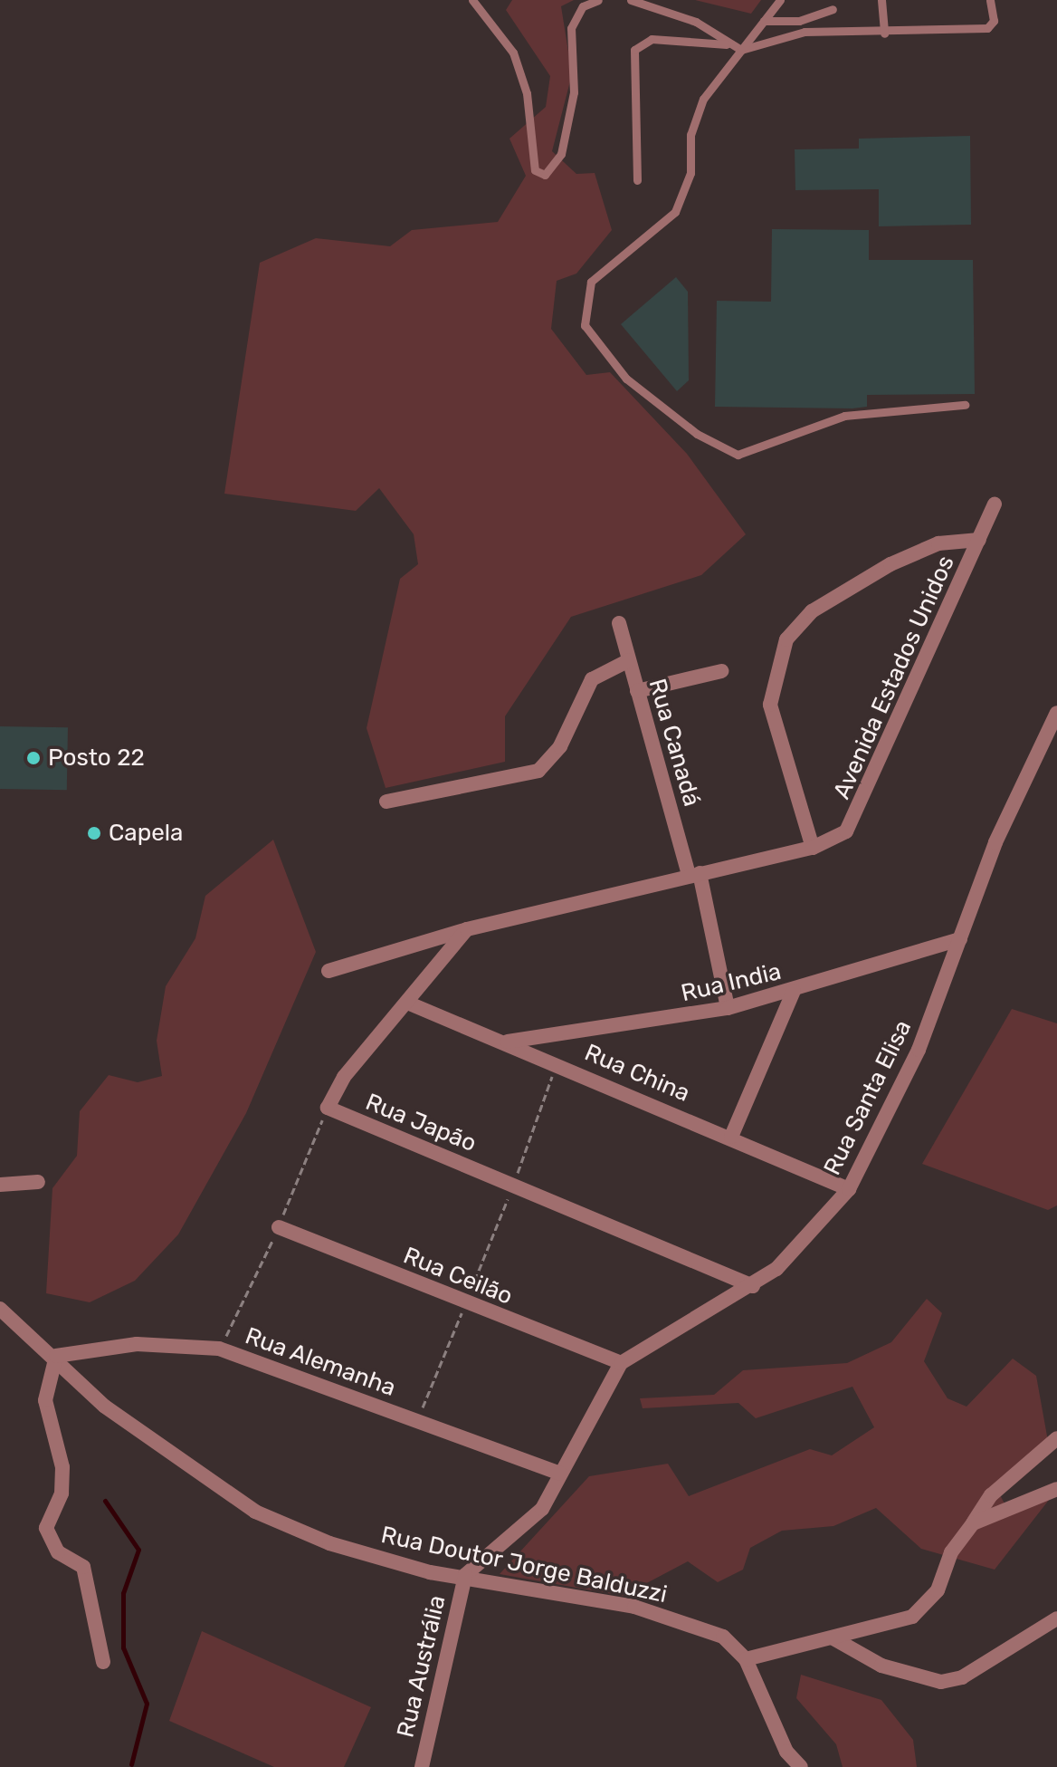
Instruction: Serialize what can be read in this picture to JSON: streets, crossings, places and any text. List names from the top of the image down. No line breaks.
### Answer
{"streets":{"street":["Avenida Estados Unidos","Rua Canadá","Rua India","Rua China","Rua Santa Elisa","Rua Japão","Rua Ceilão","Rua Alemanha","Rua Doutor Jorge Balduzzi","Rua Austrália"]},"crossings":[["Avenida Estados Unidos","Rua Canadá"],["Avenida Estados Unidos","Rua Japão"],["Rua Canadá","Rua India"],["Rua India","Rua China"],["Rua India","Rua Santa Elisa"],["Rua China","Rua Santa Elisa"],["Rua China","Rua Japão"],["Rua Santa Elisa","Rua Japão"],["Rua Santa Elisa","Rua Ceilão"],["Rua Alemanha","Rua Doutor Jorge Balduzzi"],["Rua Doutor Jorge Balduzzi","Rua Austrália"]],"places":["Posto 22","Capela"]}
